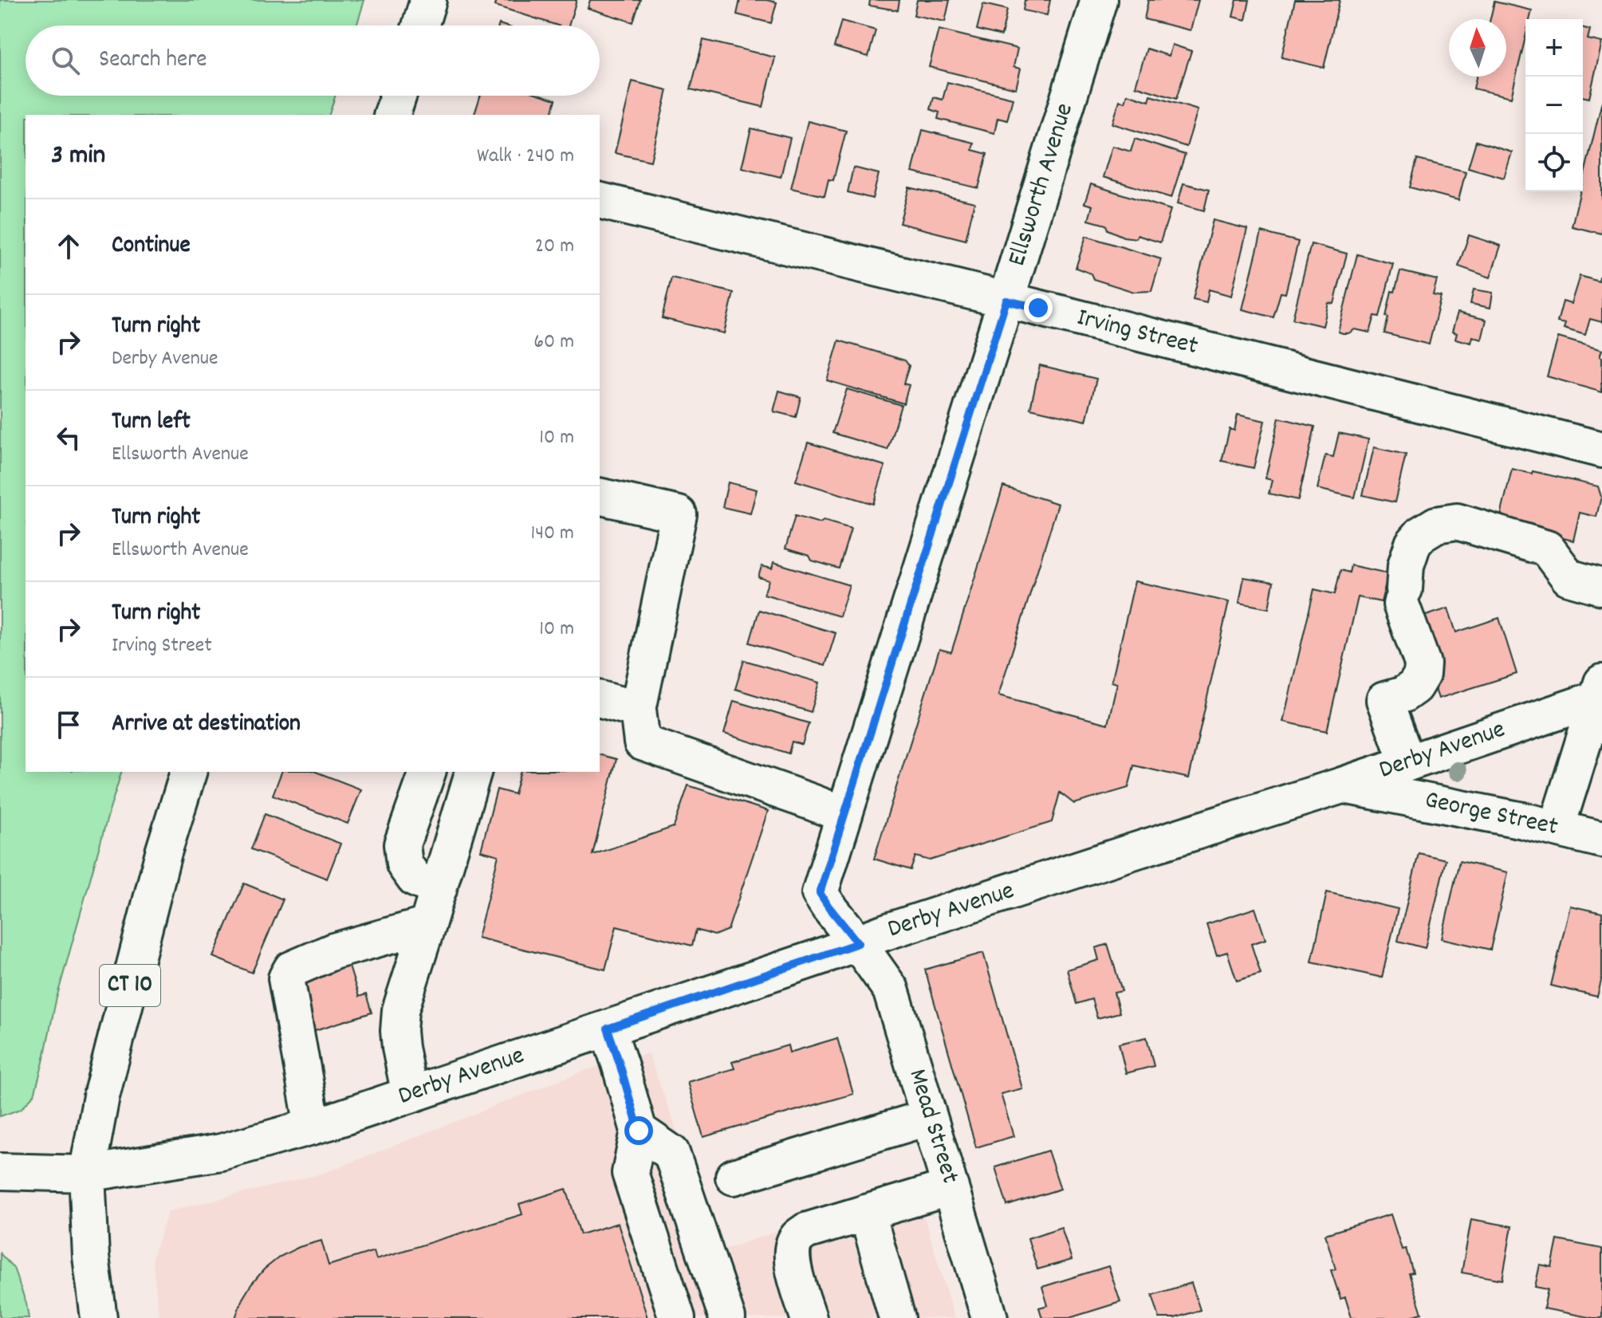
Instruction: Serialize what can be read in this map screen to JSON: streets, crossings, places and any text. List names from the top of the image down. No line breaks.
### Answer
{"streets":{"main road":["Ellsworth Avenue","Irving Street","Derby Avenue","George Street","CT 10","Mead Street"]},"crossings":[["Ellsworth Avenue","Irving Street"],["Ellsworth Avenue","Derby Avenue"],["Ellsworth Avenue","Mead Street"],["Derby Avenue","George Street"],["Derby Avenue","CT 10"],["Derby Avenue","Mead Street"]],"north":"top","page":{"map_buttons":["+","−"],"search":"Search here","heading":["3 min","Walk · 240 m"],"list":[["Continue","20 m"],["Turn right","Derby Avenue","60 m"],["Turn left","Ellsworth Avenue","10 m"],["Turn right","Ellsworth Avenue","140 m"],["Turn right","Irving Street","10 m"],"Arrive at destination"]}}
